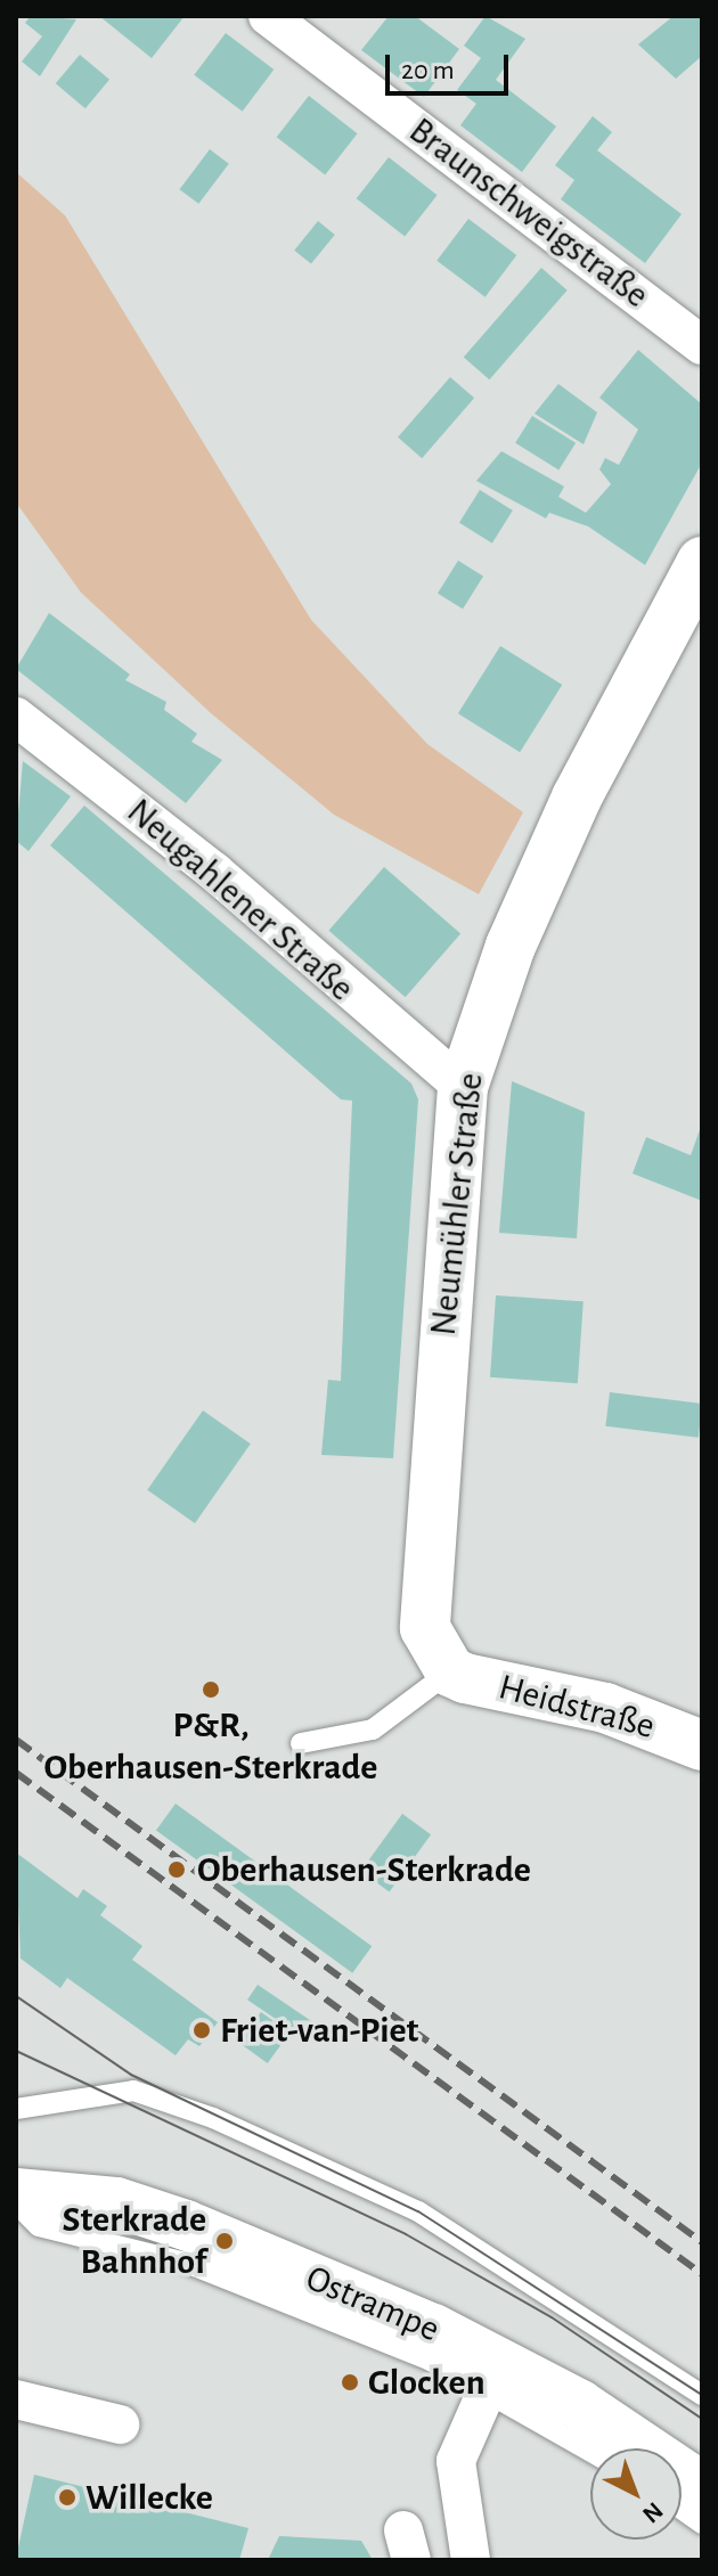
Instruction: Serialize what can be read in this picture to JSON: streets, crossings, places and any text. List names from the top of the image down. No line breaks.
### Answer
{"streets":{"main road":["Neumühler Straße","Heidstraße","Ostrampe"],"street":["Braunschweigstraße","Neugahlener Straße"]},"crossings":[["Neugahlener Straße","Neumühler Straße"],["Neumühler Straße","Heidstraße"]],"places":["P&R, Oberhausen-Sterkrade","Oberhausen-Sterkrade","Friet-van-Piet","Sterkrade Bahnhof","Glocken","Willecke"],"scale_bar":"20 m","north":"bottom right"}
